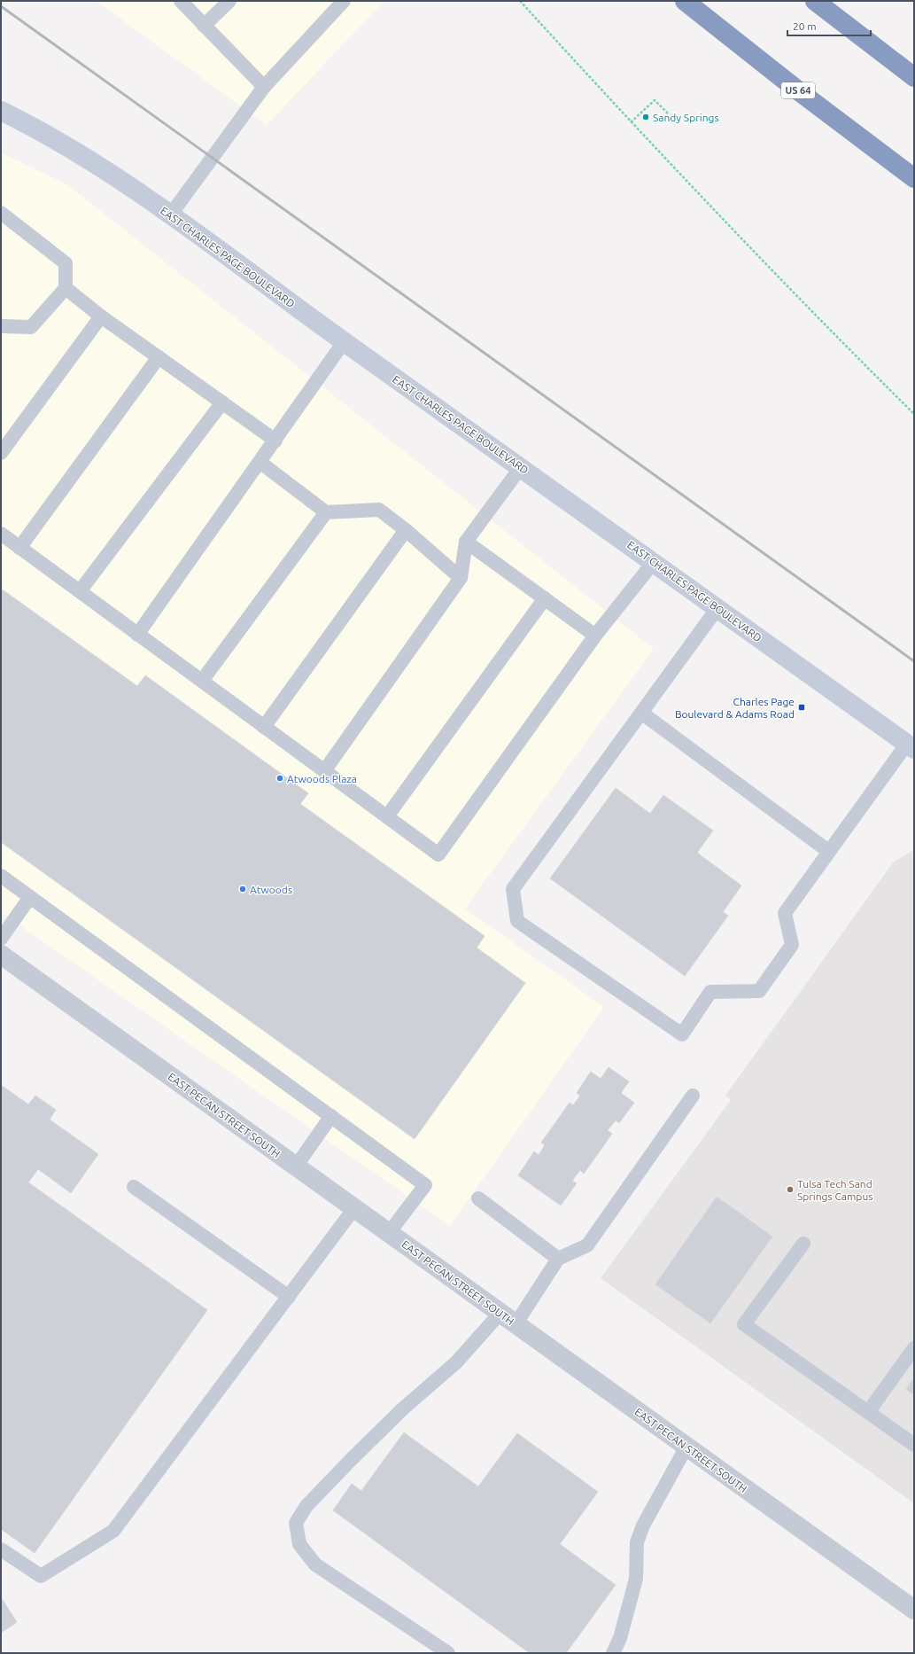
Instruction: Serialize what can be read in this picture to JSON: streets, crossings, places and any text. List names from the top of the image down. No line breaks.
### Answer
{"streets":{"highway":["US 64"],"main road":["EAST CHARLES PAGE BOULEVARD"],"street":["EAST PECAN STREET SOUTH"]},"places":{"other":["Sandy Springs","Atwoods Plaza","Atwoods","Tulsa Tech Sand Springs Campus"],"transit":["Charles Page Boulevard & Adams Road"]},"scale_bar":"20 m"}
